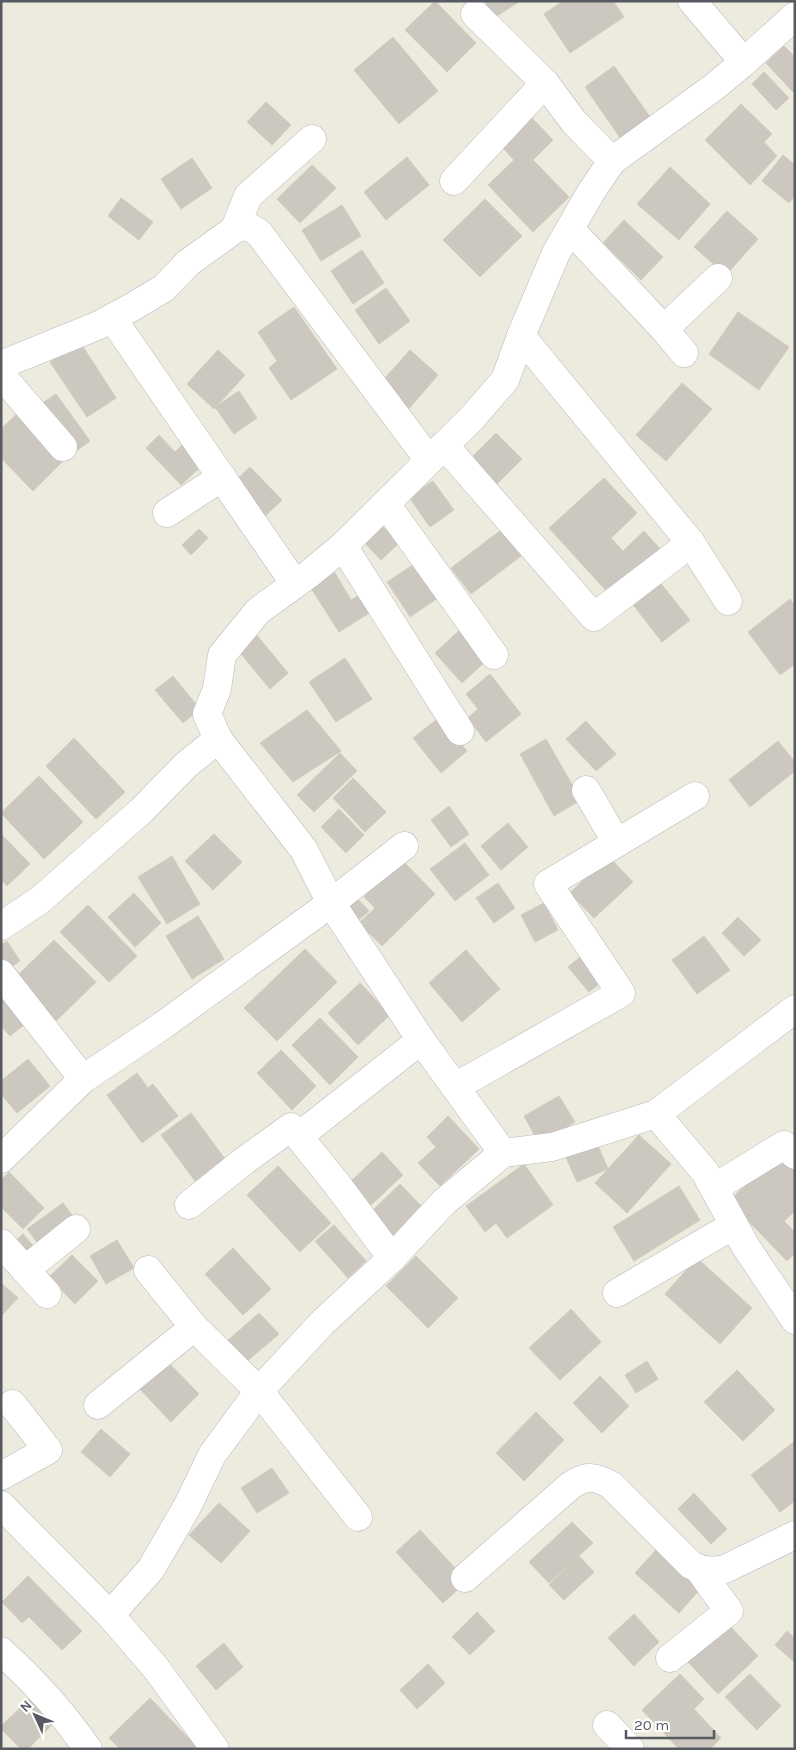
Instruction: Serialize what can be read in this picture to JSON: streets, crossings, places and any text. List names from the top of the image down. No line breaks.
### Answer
{"scale_bar":"20 m","north":"top left"}
